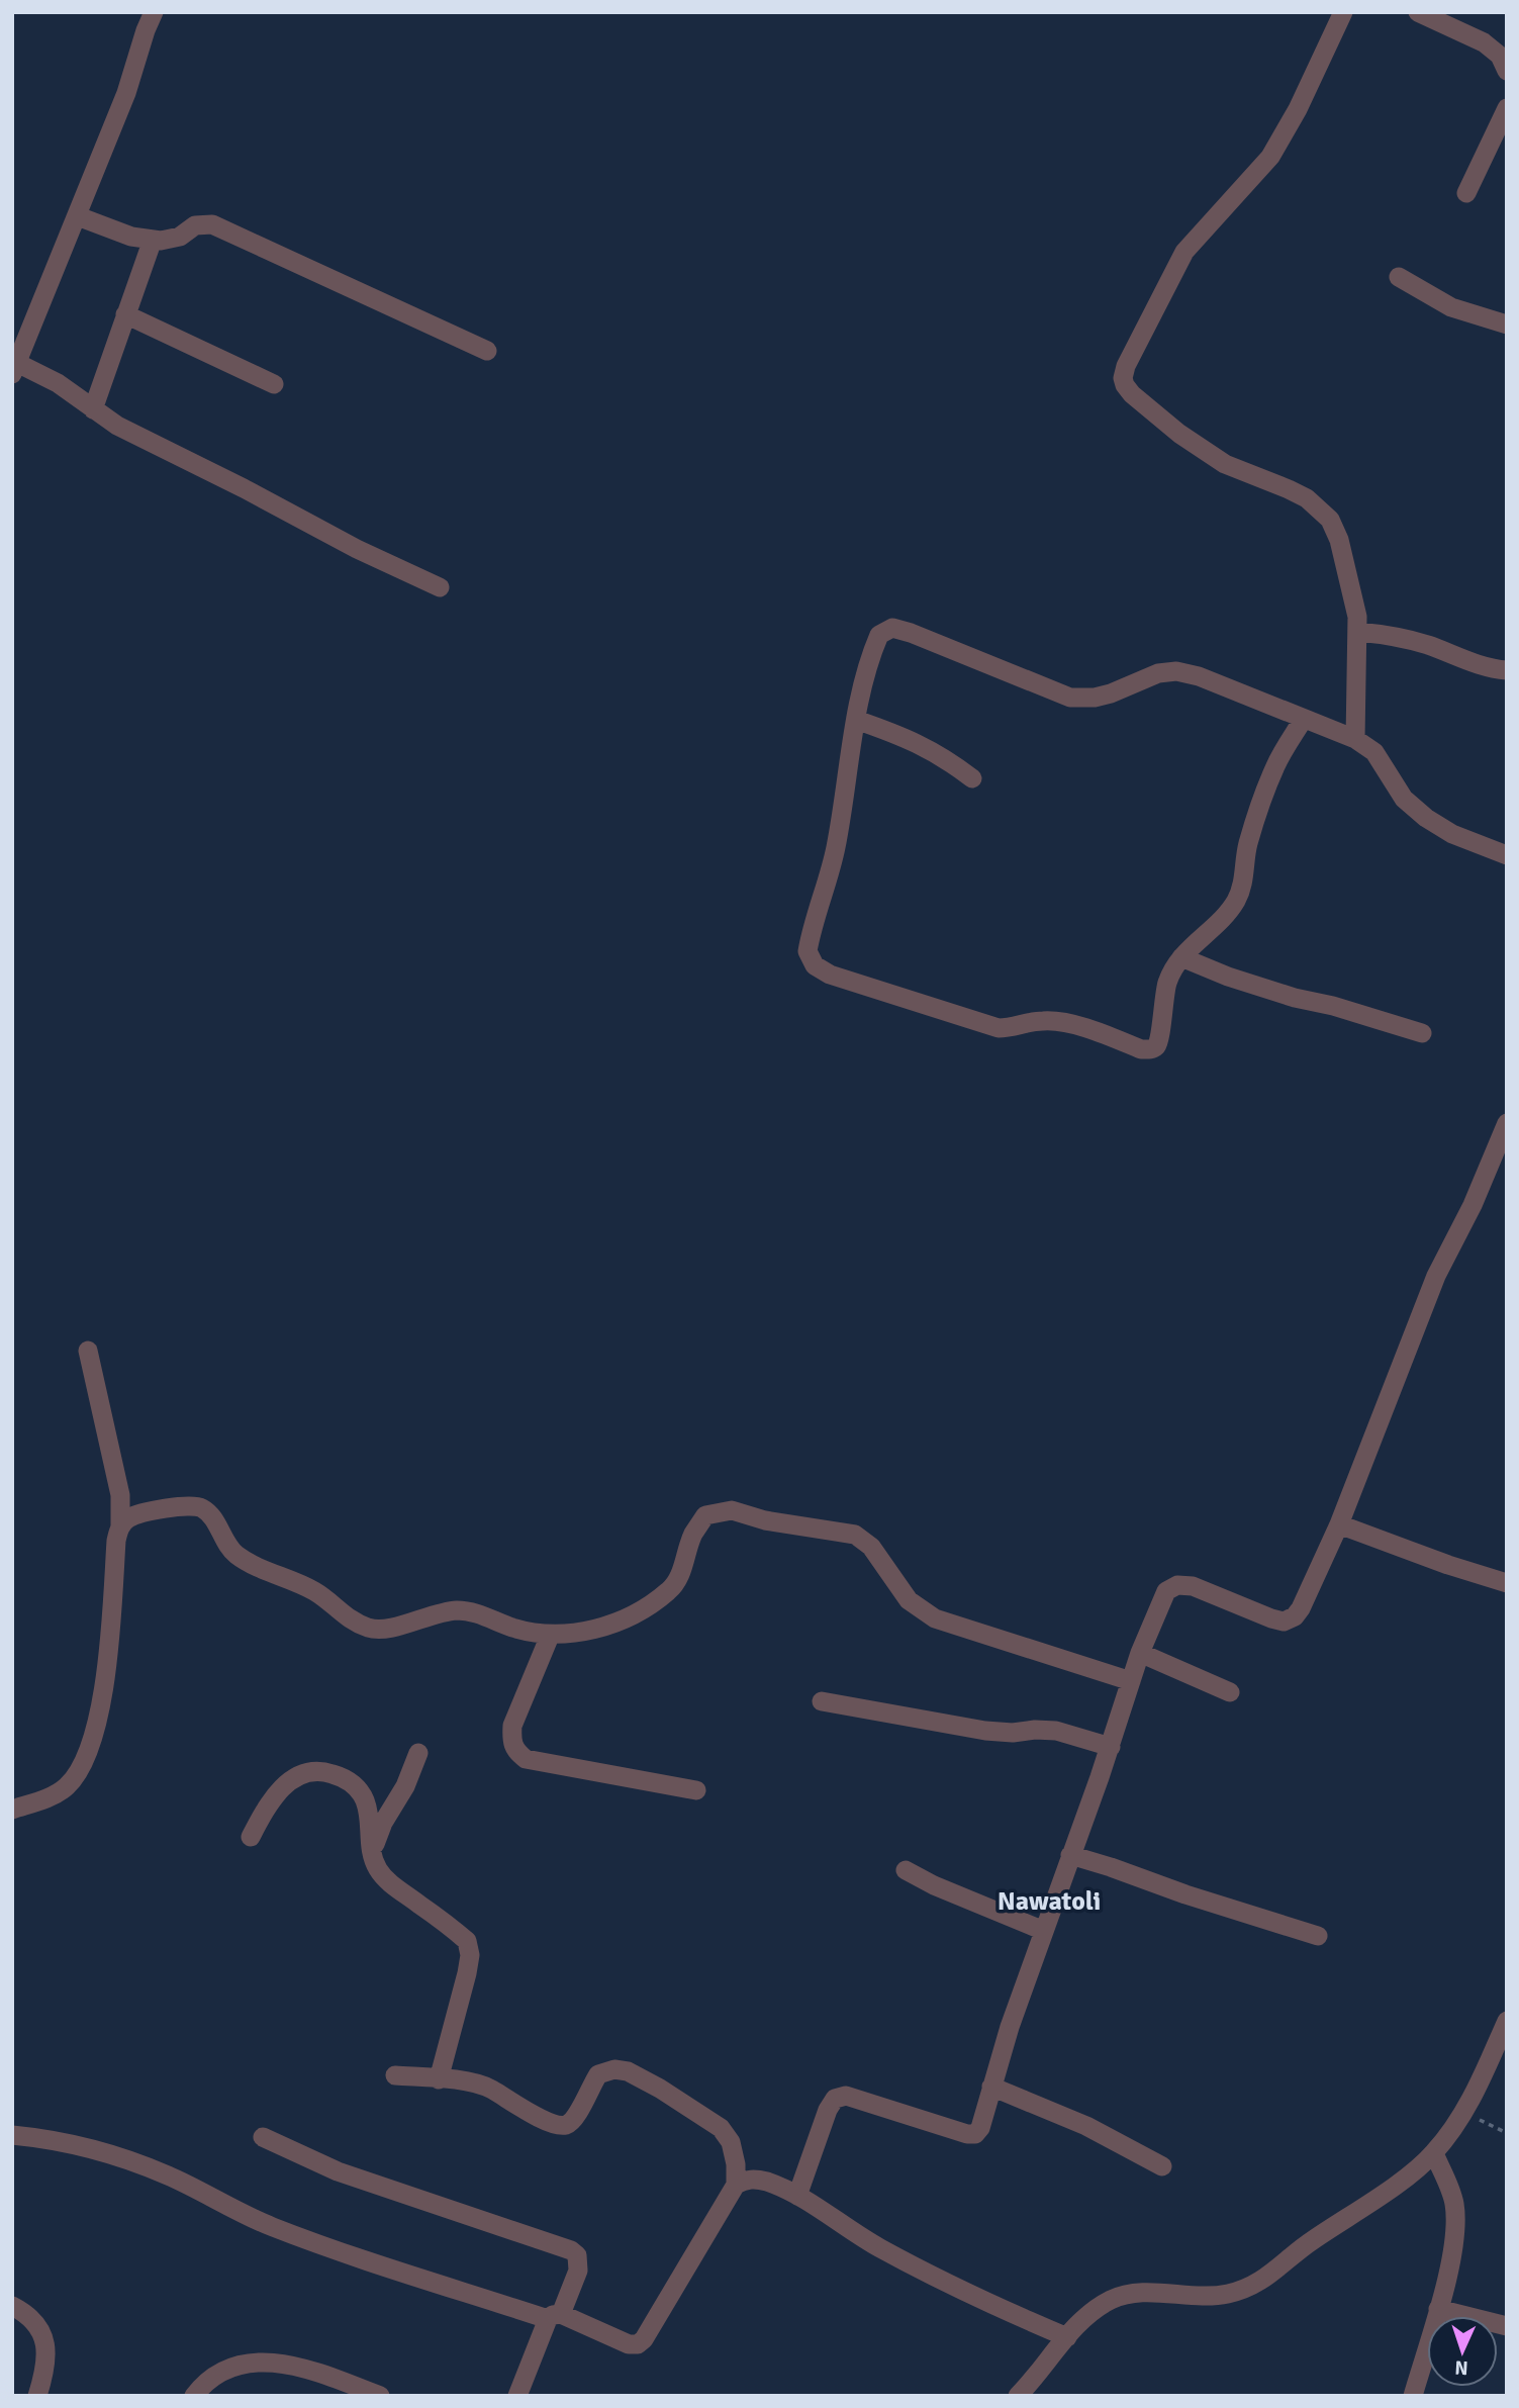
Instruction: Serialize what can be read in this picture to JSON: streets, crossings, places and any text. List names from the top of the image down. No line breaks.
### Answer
{"districts":["Nawatoli"],"north":"bottom"}
